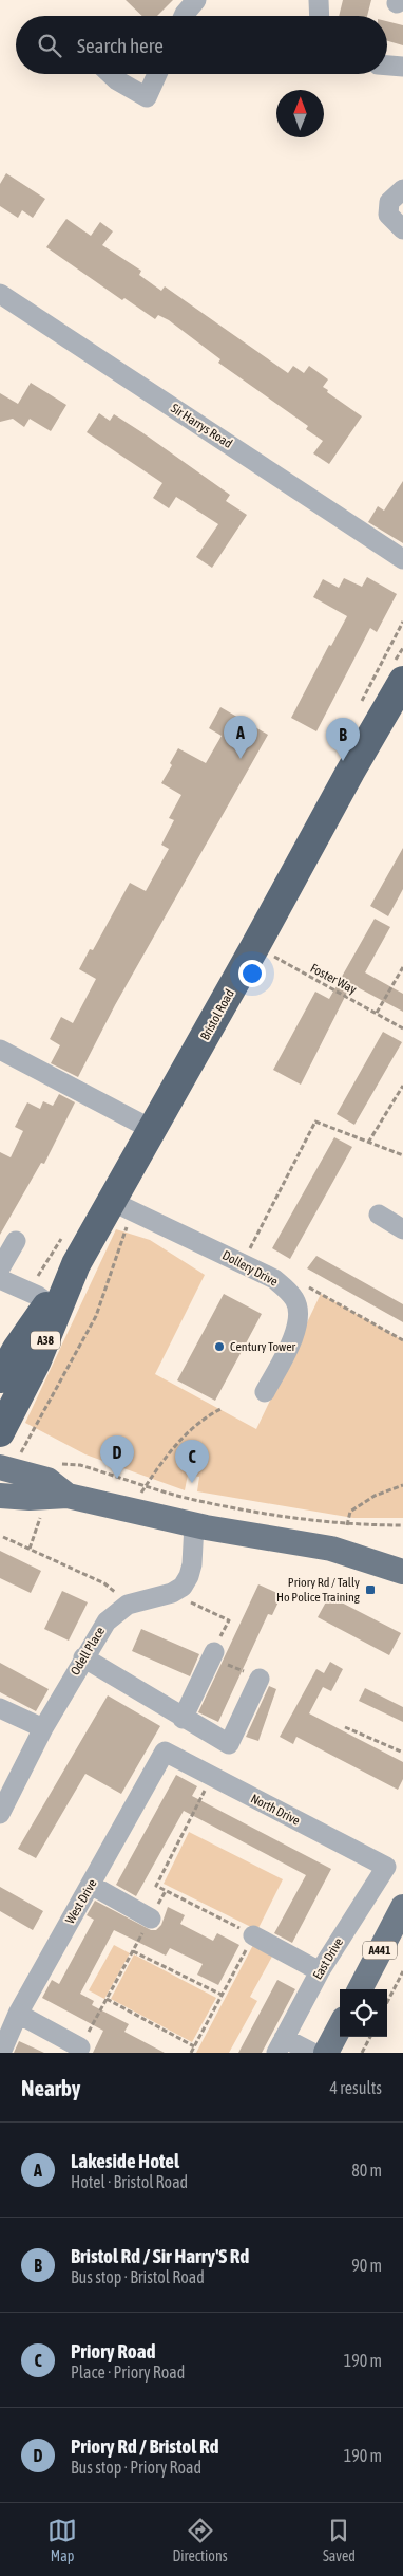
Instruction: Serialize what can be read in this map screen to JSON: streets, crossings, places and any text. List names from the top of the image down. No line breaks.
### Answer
{"streets":{"highway":["Bristol Road","A38"],"main road":["A441"],"street":["Sir Harrys Road","Dollery Drive","Odell Place","North Drive","West Drive","East Drive"],"path":["Foster Way"]},"crossings":[["Bristol Road","Dollery Drive"],["North Drive","West Drive"],["North Drive","East Drive"]],"places":{"other":["Century Tower"],"transit":["Priory Rd / Tally Ho Police Training"]},"north":"top","page":{"search":"Search here","pins":["A","B","D","C"],"heading":["Nearby","4 results"],"list":[{"mark":"A","name":"Lakeside Hotel","note":"Hotel · Bristol Road","value":"80 m"},{"mark":"B","name":"Bristol Rd / Sir Harry'S Rd","note":"Bus stop · Bristol Road","value":"90 m"},{"mark":"C","name":"Priory Road","note":"Place · Priory Road","value":"190 m"},{"mark":"D","name":"Priory Rd / Bristol Rd","note":"Bus stop · Priory Road","value":"190 m"}],"nav":["Map","Directions","Saved"]}}
